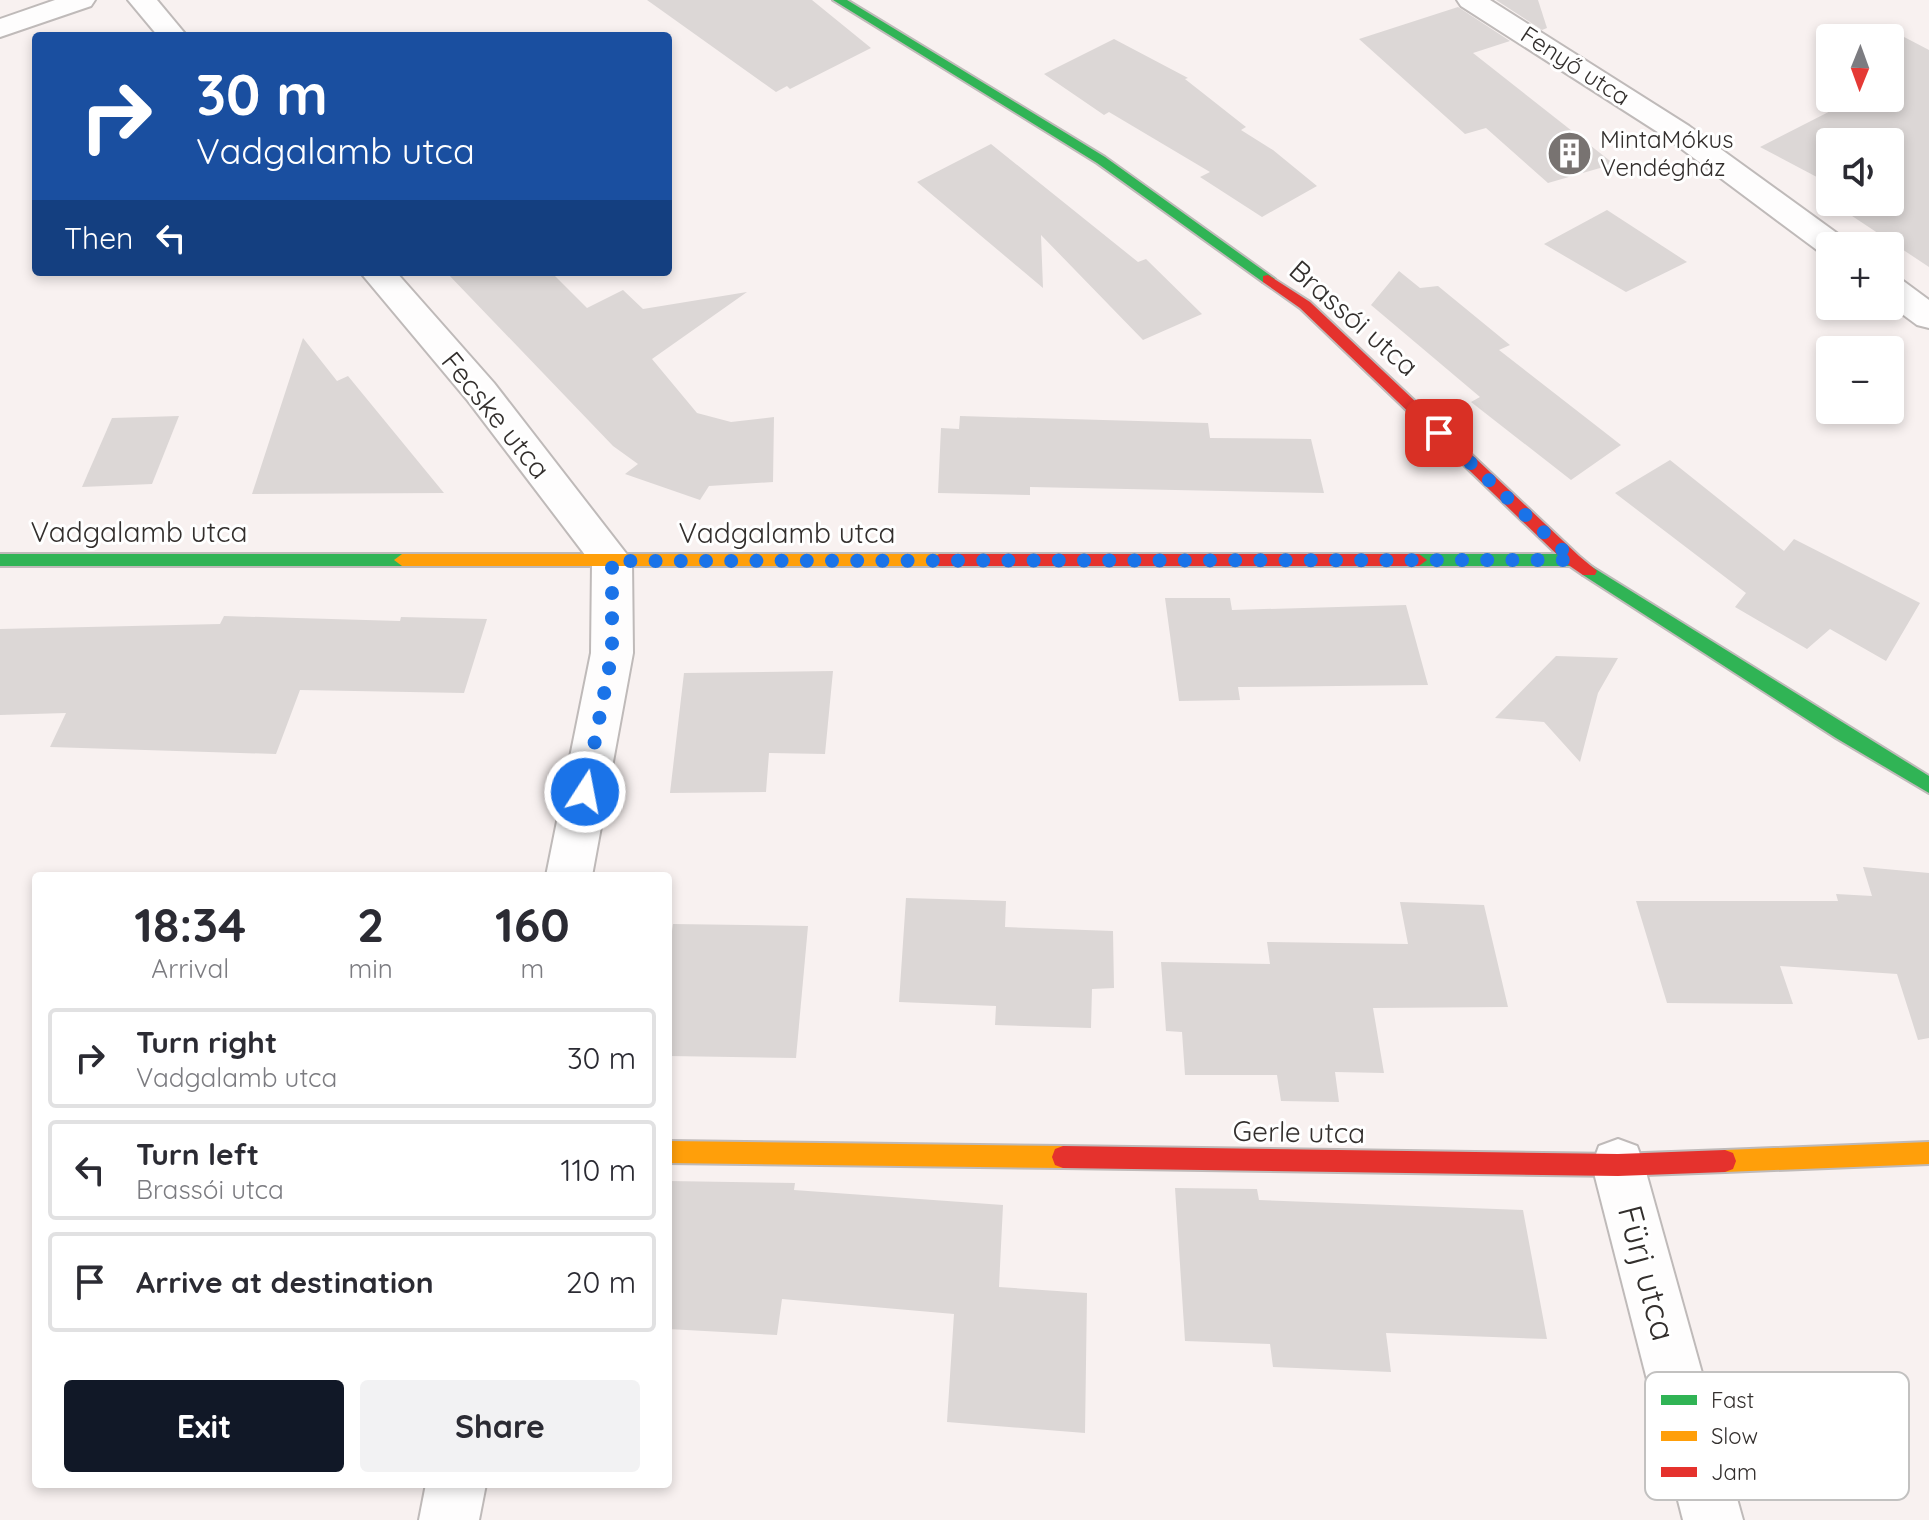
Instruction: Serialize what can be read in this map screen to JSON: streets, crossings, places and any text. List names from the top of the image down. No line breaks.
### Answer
{"streets":{"street":["Fenyő utca","Brassói utca","Fecske utca","Vadgalamb utca","Gerle utca","Fürj utca"]},"crossings":[["Brassói utca","Vadgalamb utca"],["Fecske utca","Vadgalamb utca"],["Gerle utca","Fürj utca"]],"places":{"building":["MintaMókus Vendégház"]},"legend":["Fast","Slow","Jam"],"north":"bottom","page":{"map_buttons":["+","−"],"turn":["30 m","Vadgalamb utca"],"then":"Then","eta":["18:34","Arrival","2","min","160","m"],"list":[{"name":"Turn right","note":"Vadgalamb utca","value":"30 m"},{"name":"Turn left","note":"Brassói utca","value":"110 m"},{"name":"Arrive at destination","value":"20 m"}],"buttons":["Exit","Share"]}}
